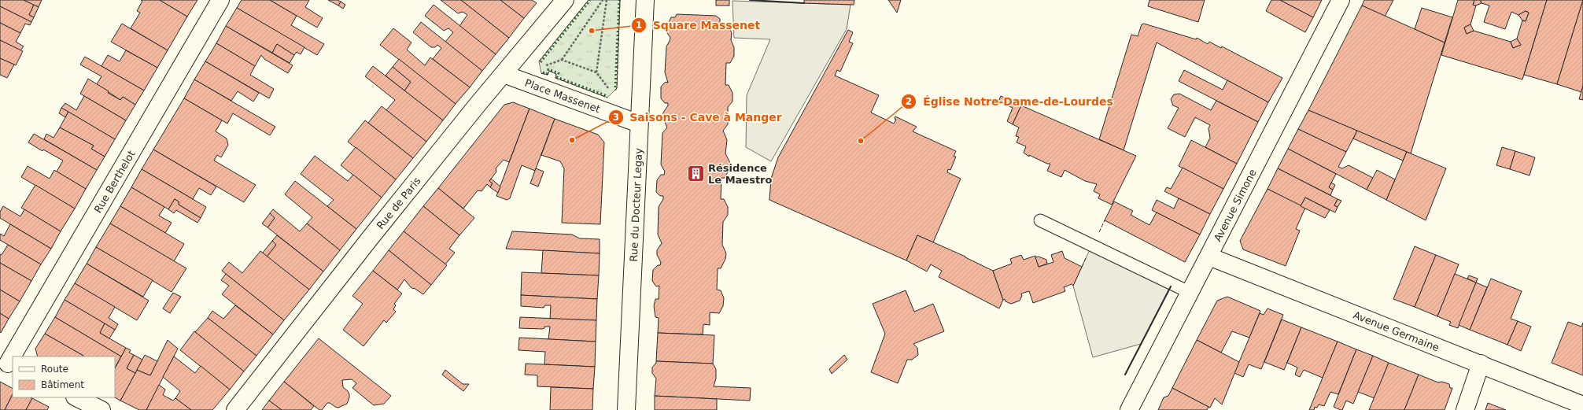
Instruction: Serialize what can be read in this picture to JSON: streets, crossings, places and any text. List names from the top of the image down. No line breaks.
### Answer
{"streets":{"street":["Place Massenet","Rue Berthelot","Rue de Paris","Rue du Docteur Legay","Avenue Simone","Avenue Germaine"]},"crossings":[["Place Massenet","Rue de Paris"],["Place Massenet","Rue du Docteur Legay"],["Avenue Simone","Avenue Germaine"]],"places":{"other":["Square Massenet","Saisons - Cave à Manger","Église Notre-Dame-de-Lourdes"],"building":["Résidence Le Maestro"]},"legend":["Route","Bâtiment"]}
